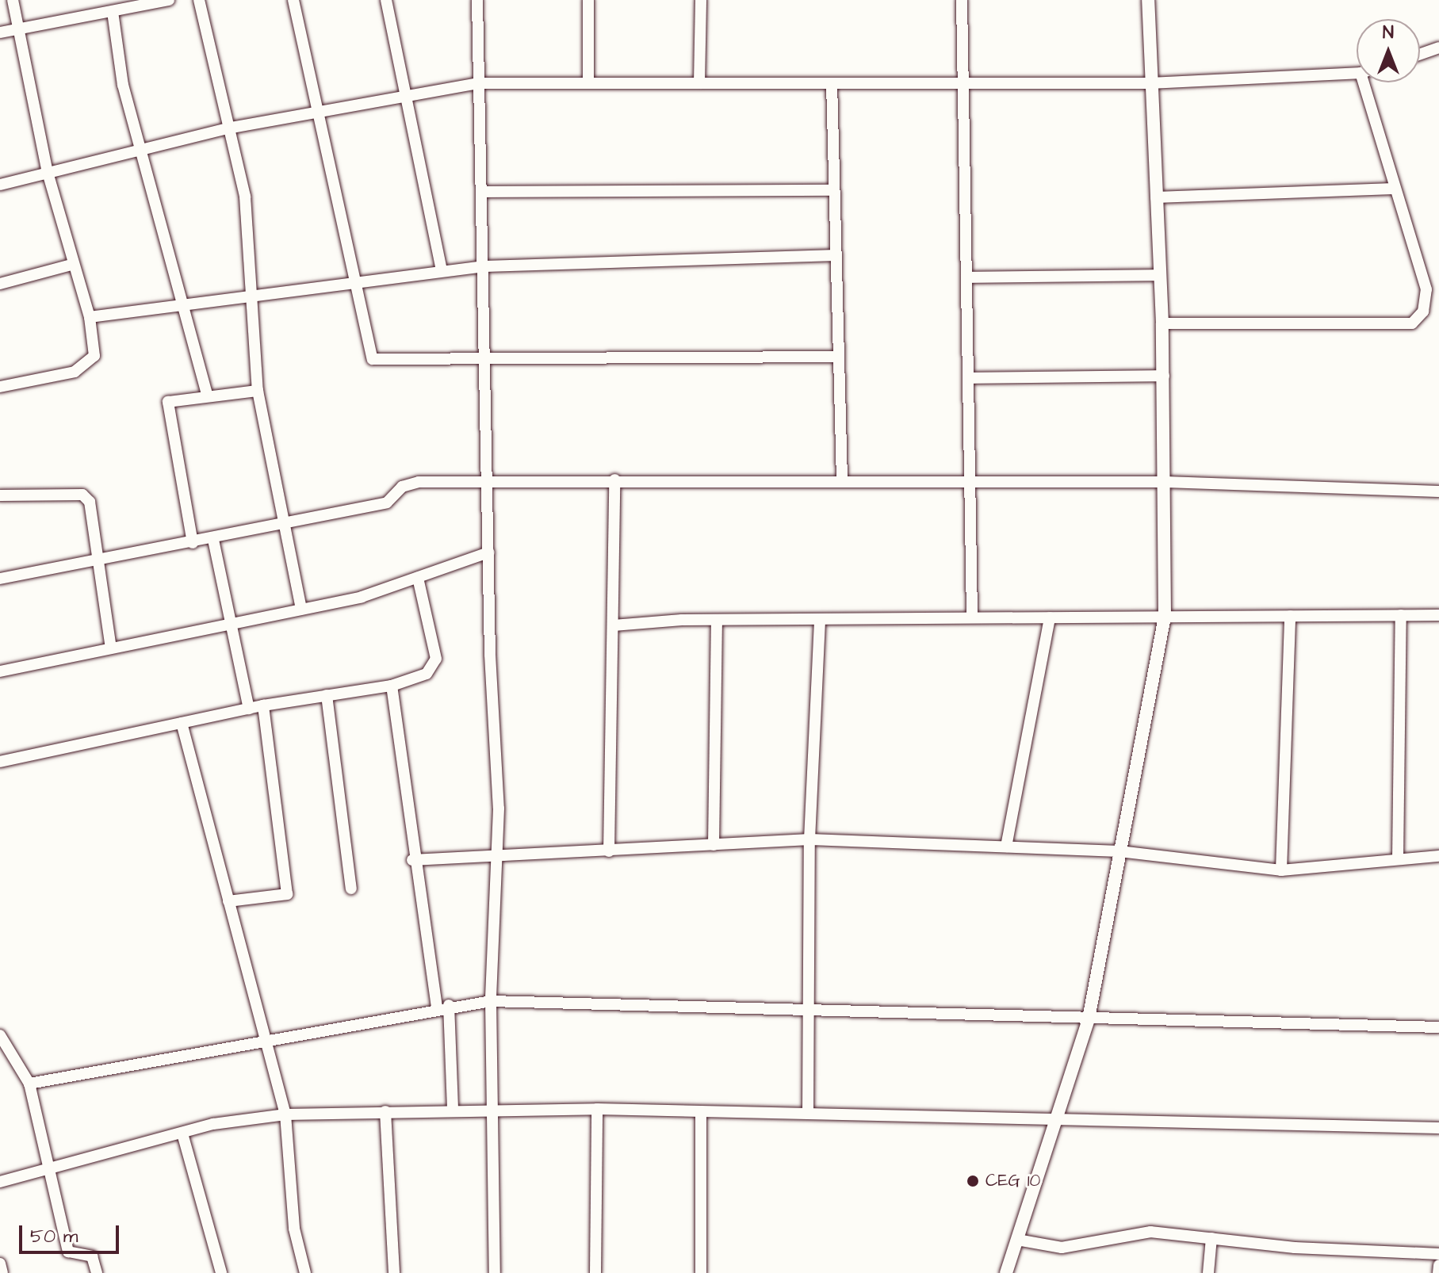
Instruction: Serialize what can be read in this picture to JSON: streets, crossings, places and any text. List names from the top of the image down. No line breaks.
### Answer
{"places":["CEG 10"],"scale_bar":"50 m","north":"top"}
